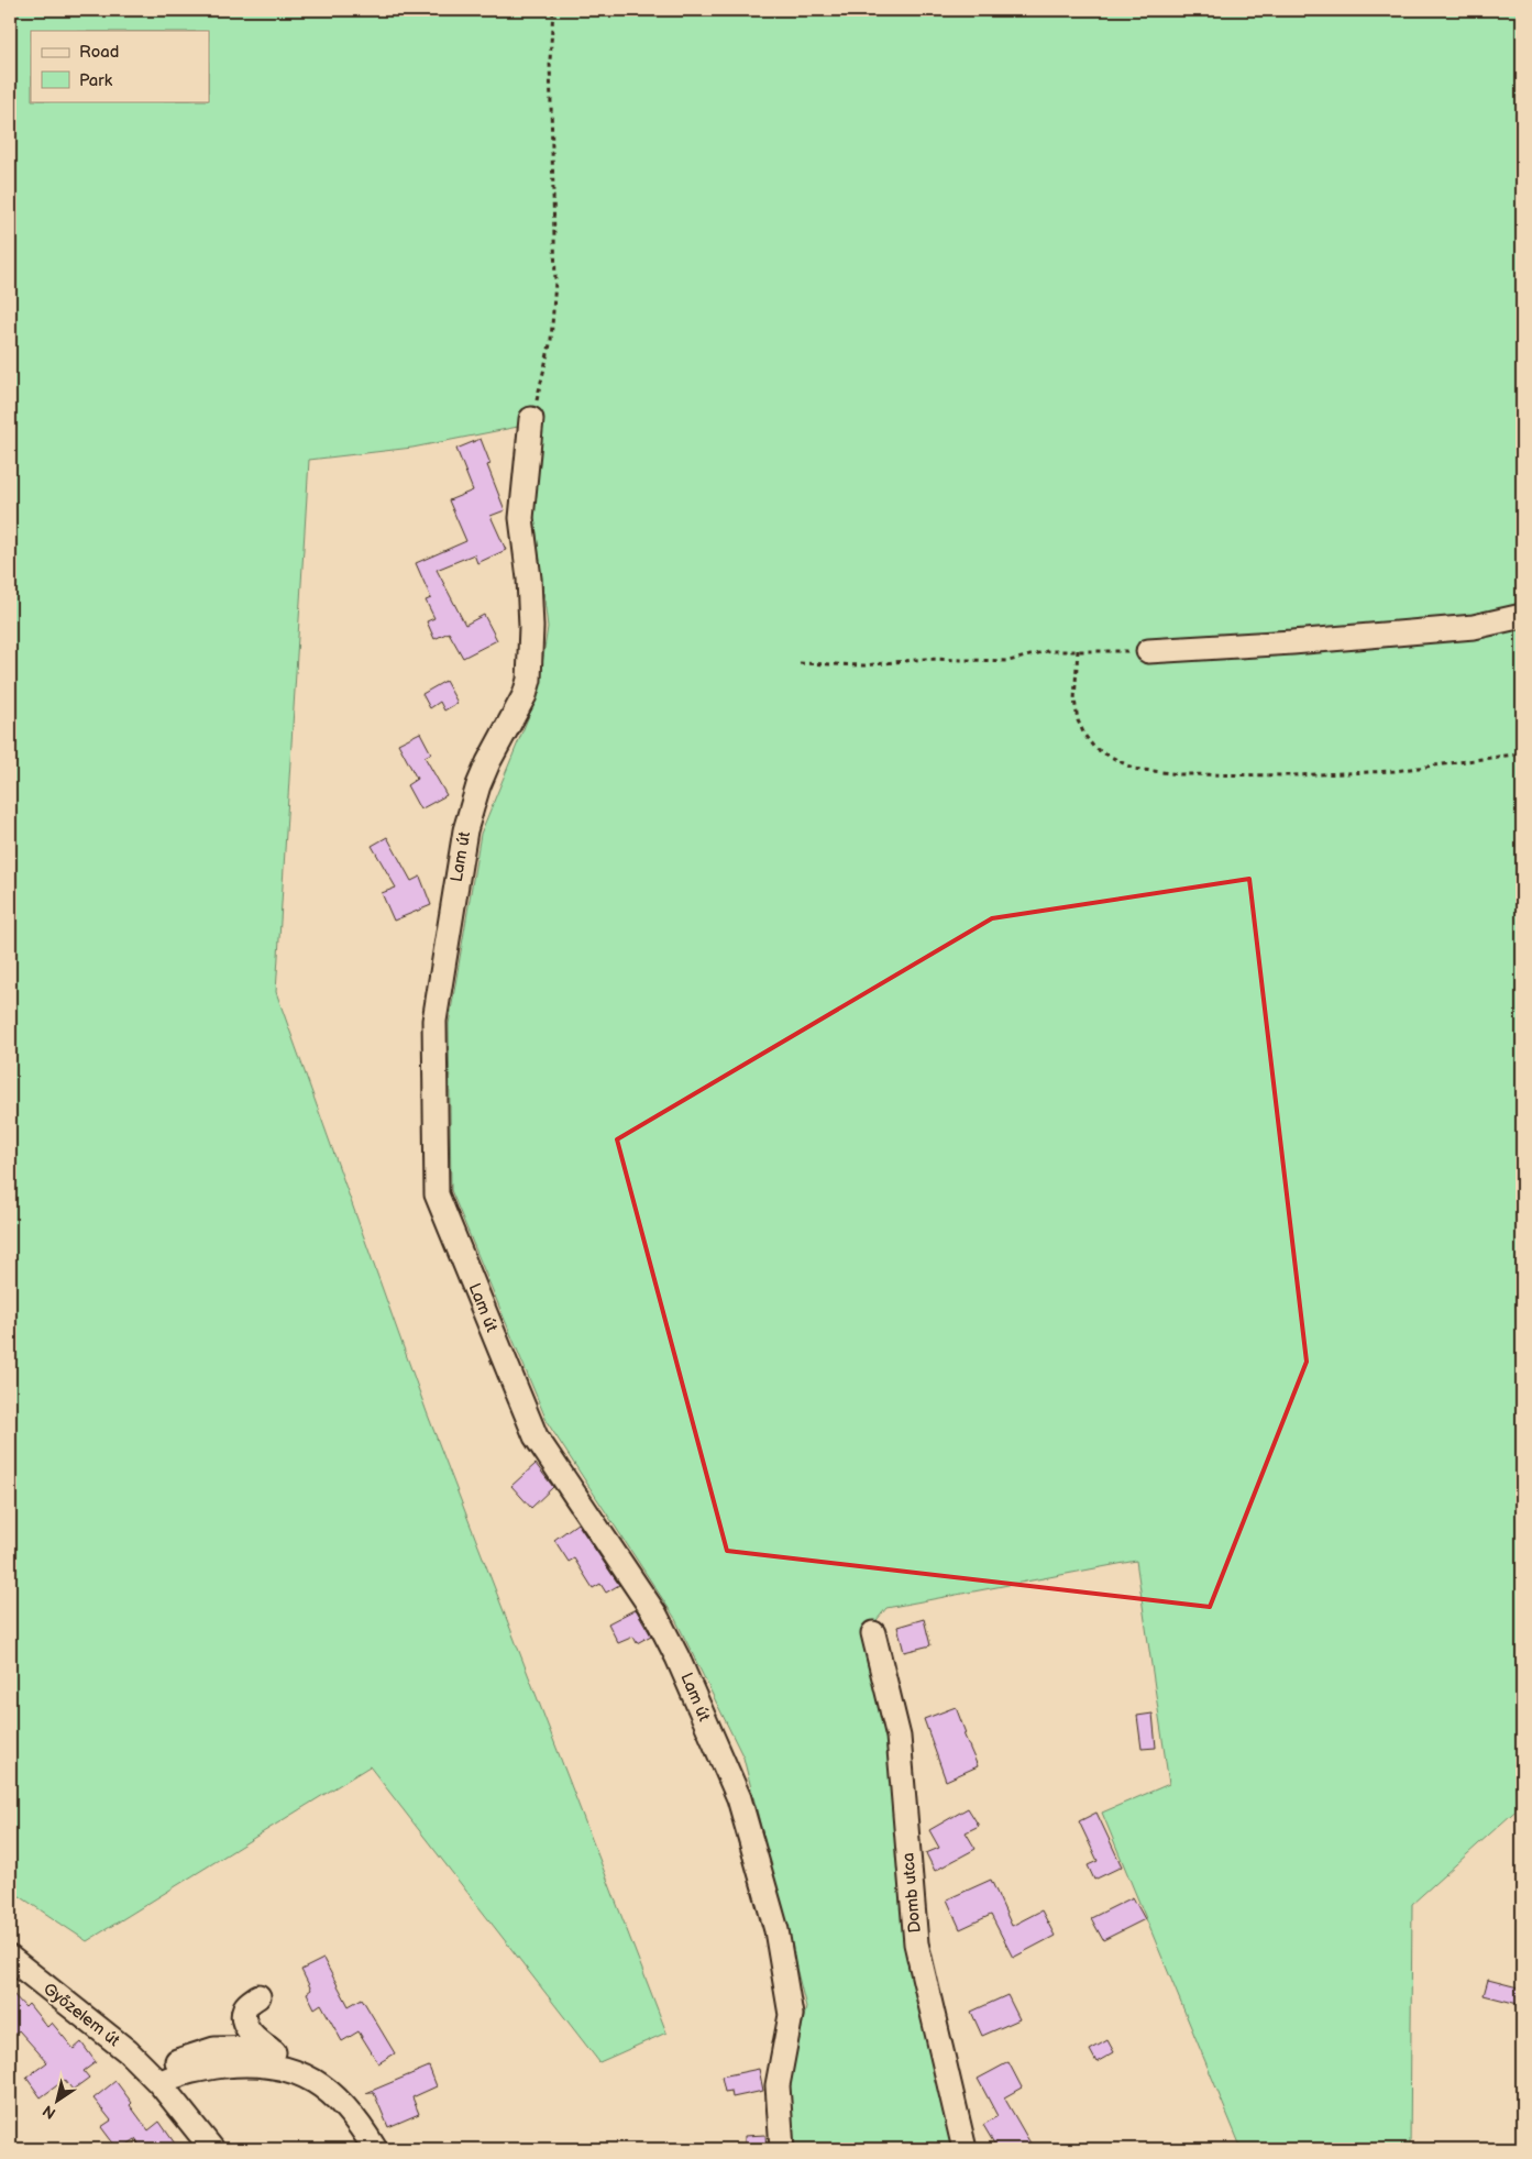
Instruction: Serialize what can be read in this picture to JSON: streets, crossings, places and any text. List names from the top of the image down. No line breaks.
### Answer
{"streets":{"street":["Lam út","Domb utca","Győzelem út"]},"legend":["Road","Park"],"north":"bottom left"}
